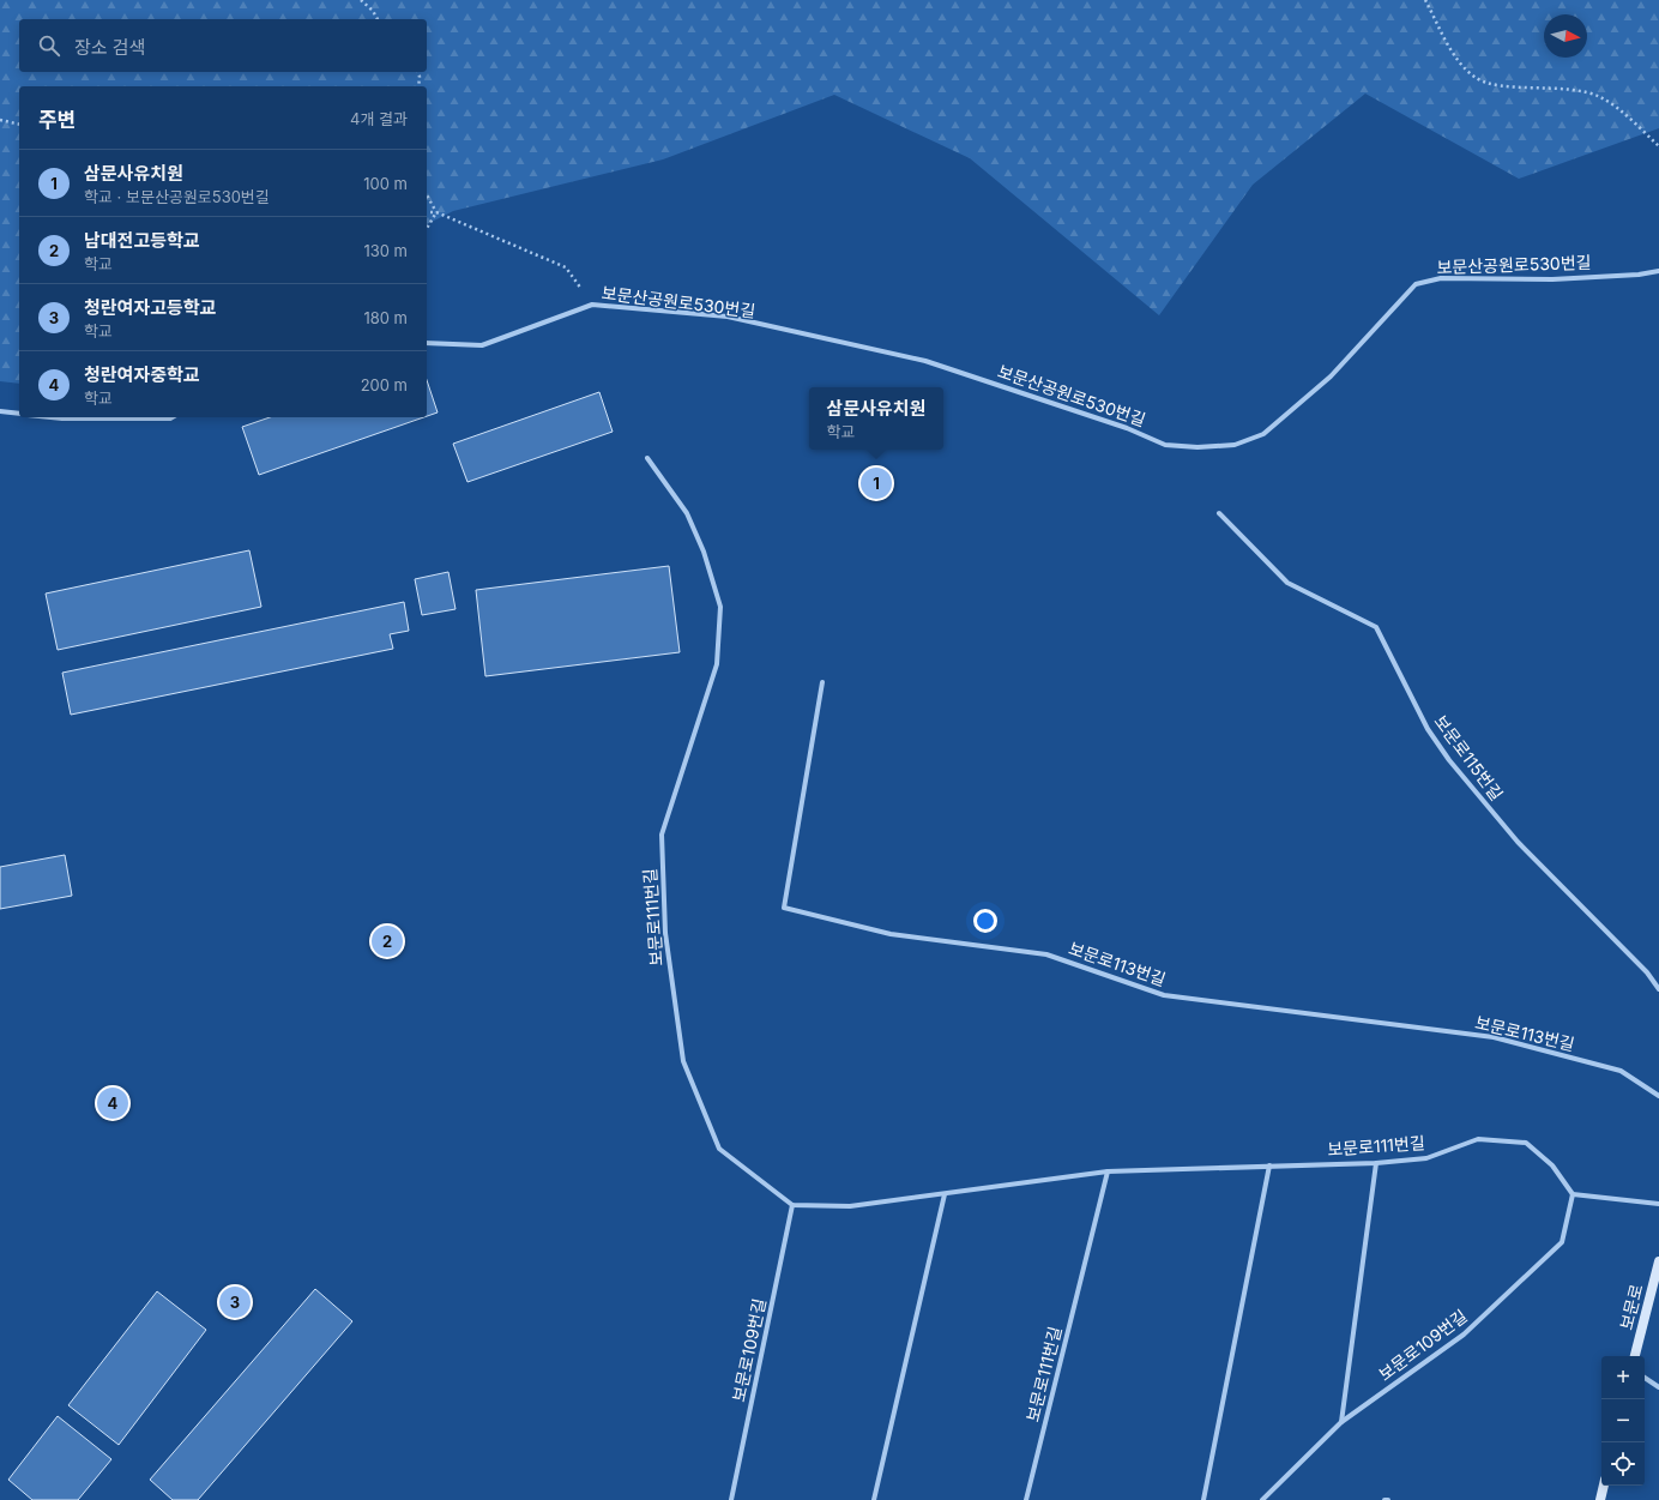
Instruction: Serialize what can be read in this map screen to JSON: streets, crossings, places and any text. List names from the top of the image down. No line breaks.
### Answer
{"streets":{"main road":["보문로"],"street":["보문산공원로530번길","보문로115번길","보문로111번길","보문로113번길","보문로109번길"]},"crossings":[["보문로111번길","보문로109번길"]],"north":"right","page":{"search":"장소 검색","heading":["주변","4개 결과"],"list":[{"mark":"1","name":"삼문사유치원","note":"학교 · 보문산공원로530번길","value":"100 m"},{"mark":"2","name":"남대전고등학교","note":"학교","value":"130 m"},{"mark":"3","name":"청란여자고등학교","note":"학교","value":"180 m"},{"mark":"4","name":"청란여자중학교","note":"학교","value":"200 m"}],"popup":["삼문사유치원","학교"],"pins":["1","2","4","3"],"map_buttons":["+","−"]}}
